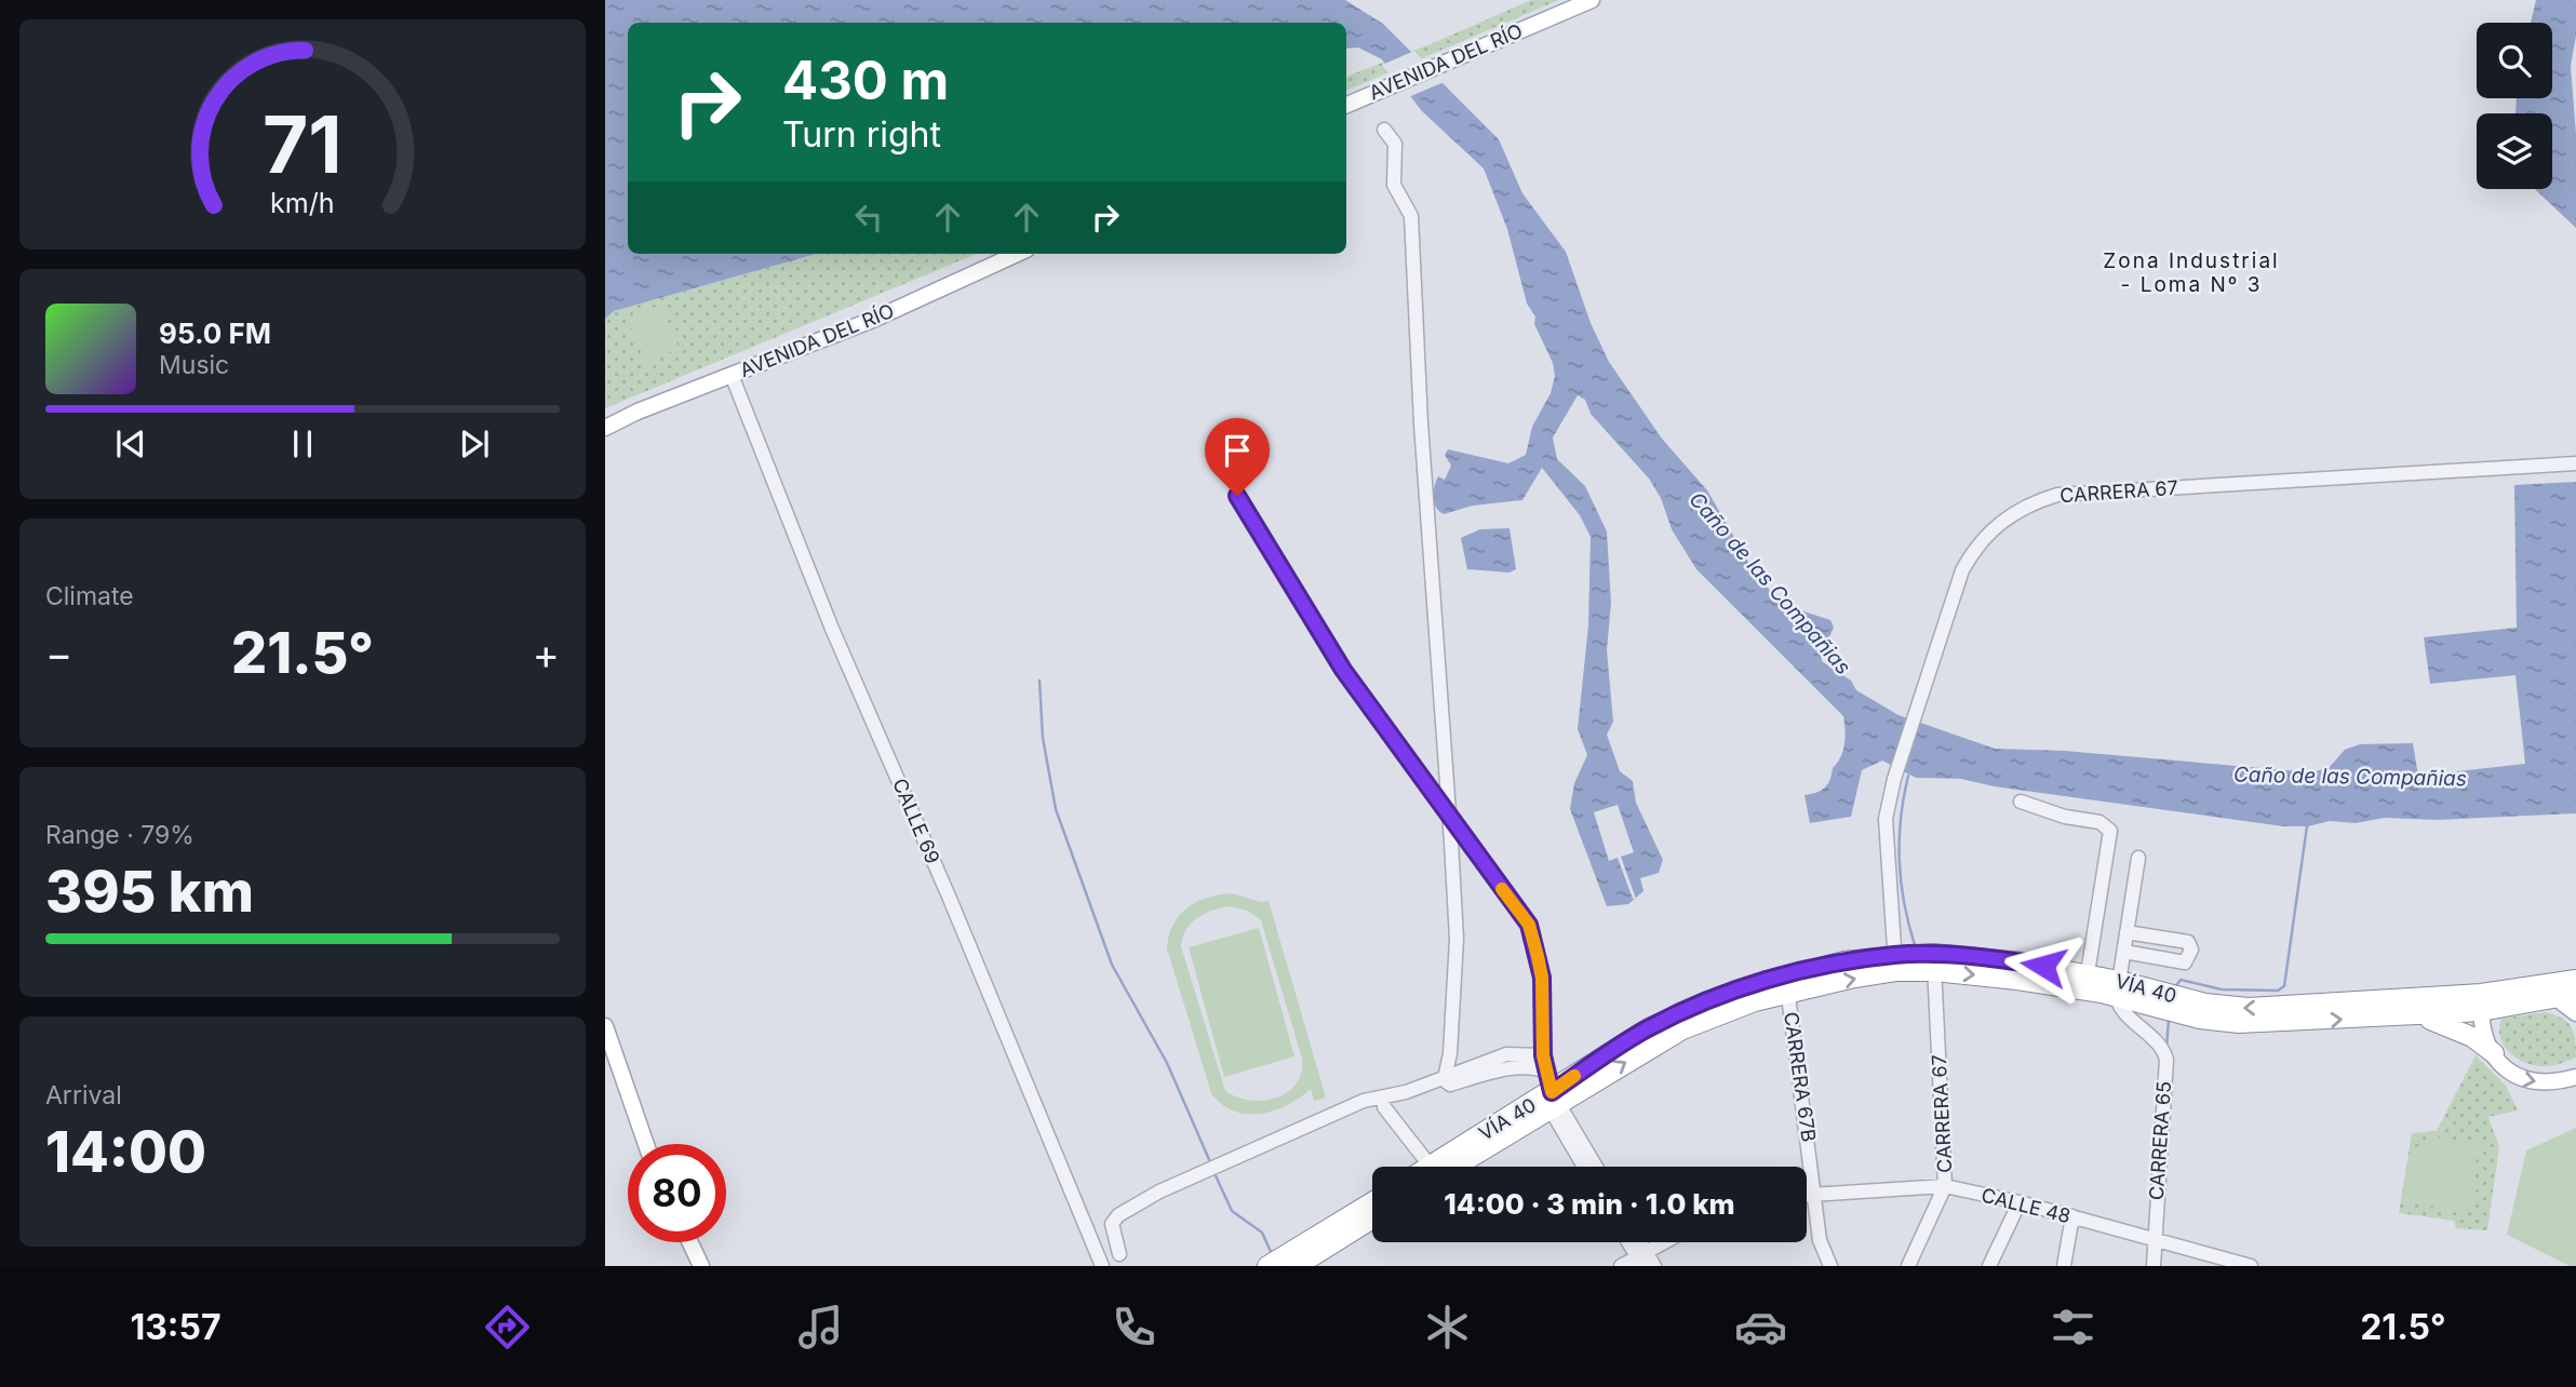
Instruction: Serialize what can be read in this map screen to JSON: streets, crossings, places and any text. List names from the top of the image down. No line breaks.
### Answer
{"streets":{"highway":["VÍA 40"],"main road":["AVENIDA DEL RÍO"],"street":["CARRERA 67","CALLE 69","CARRERA 67B","CARRERA 65","CALLE 48"]},"crossings":[["AVENIDA DEL RÍO","CALLE 69"],["CARRERA 67","VÍA 40"],["CARRERA 67","CALLE 48"],["VÍA 40","CARRERA 67B"],["VÍA 40","CARRERA 65"],["CARRERA 67B","CALLE 48"],["CARRERA 65","CALLE 48"]],"districts":["Zona Industrial - Loma Nº 3"],"water":["Caño de las Compañias"],"page":{"turn":["430 m","Turn right"],"song":["95.0 FM","Music"],"tile":["Climate",["Range · 79%","395 km"],["Arrival","14:00"]],"heat":["−","21.5°","+"],"limit":"80","trip":"14:00 · 3 min · 1.0 km","tabs":["13:57","21.5°"],"gauge":["71","km/h"]}}
